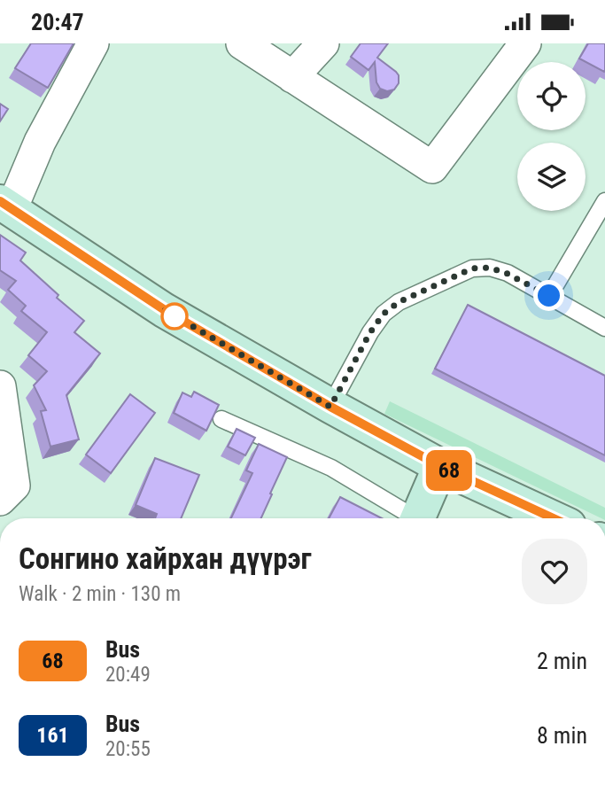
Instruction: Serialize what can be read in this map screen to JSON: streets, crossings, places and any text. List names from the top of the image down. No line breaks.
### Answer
{"lines":["bus line 68"],"page":{"status":"20:47","on_map":"68","heading":["Сонгино хайрхан дүүрэг","Walk · 2 min · 130 m"],"list":[{"mark":"68","name":"Bus","note":"20:49","value":"2 min"},{"mark":"161","name":"Bus","note":"20:55","value":"8 min"}]}}
